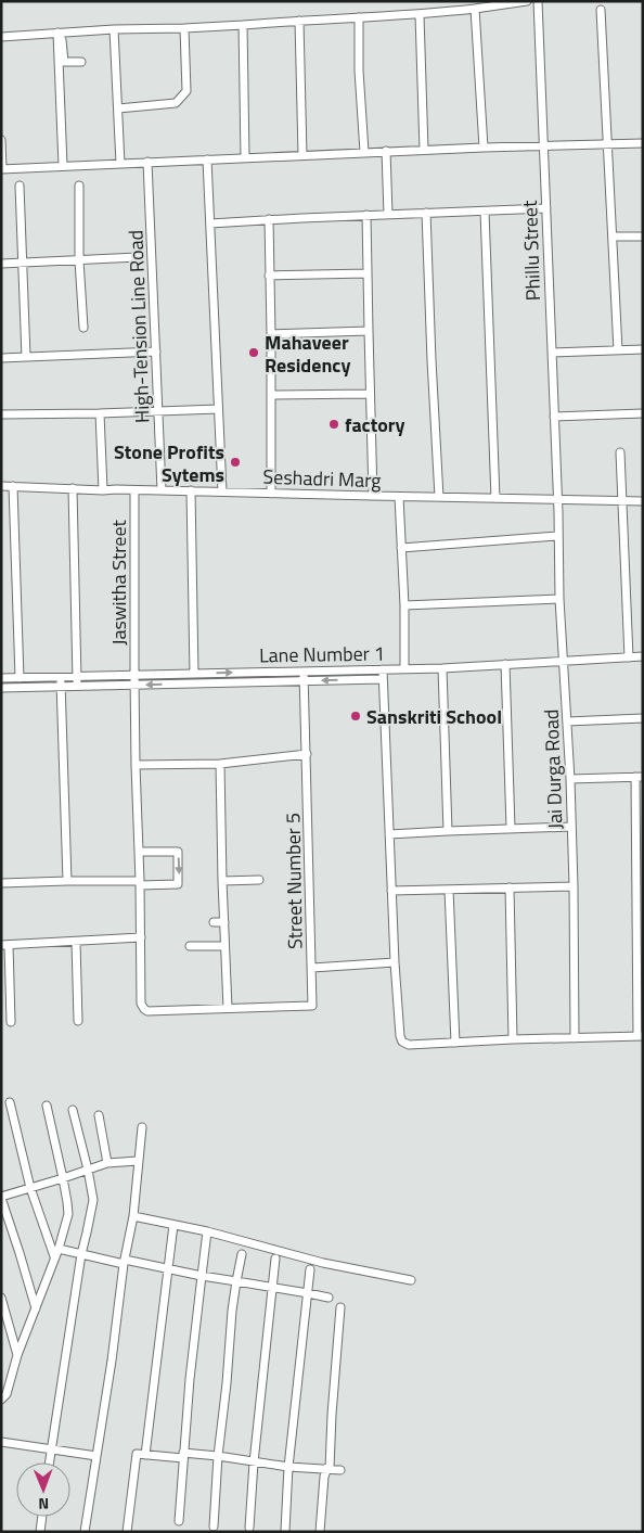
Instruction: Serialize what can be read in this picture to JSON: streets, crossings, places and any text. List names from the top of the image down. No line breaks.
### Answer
{"streets":{"street":["Phillu Street","High-Tension Line Road","Seshadri Marg","Jaswitha Street","Lane Number 1","Jai Durga Road","Street Number 5"]},"crossings":[["Phillu Street","Seshadri Marg"],["Phillu Street","Jai Durga Road"],["High-Tension Line Road","Seshadri Marg"],["Seshadri Marg","Jaswitha Street"],["Seshadri Marg","Jai Durga Road"],["Jaswitha Street","Lane Number 1"],["Jaswitha Street","Street Number 5"],["Lane Number 1","Jai Durga Road"],["Lane Number 1","Street Number 5"]],"places":["Mahaveer Residency","factory","Stone Profits Sytems","Sanskriti School"],"north":"bottom"}
